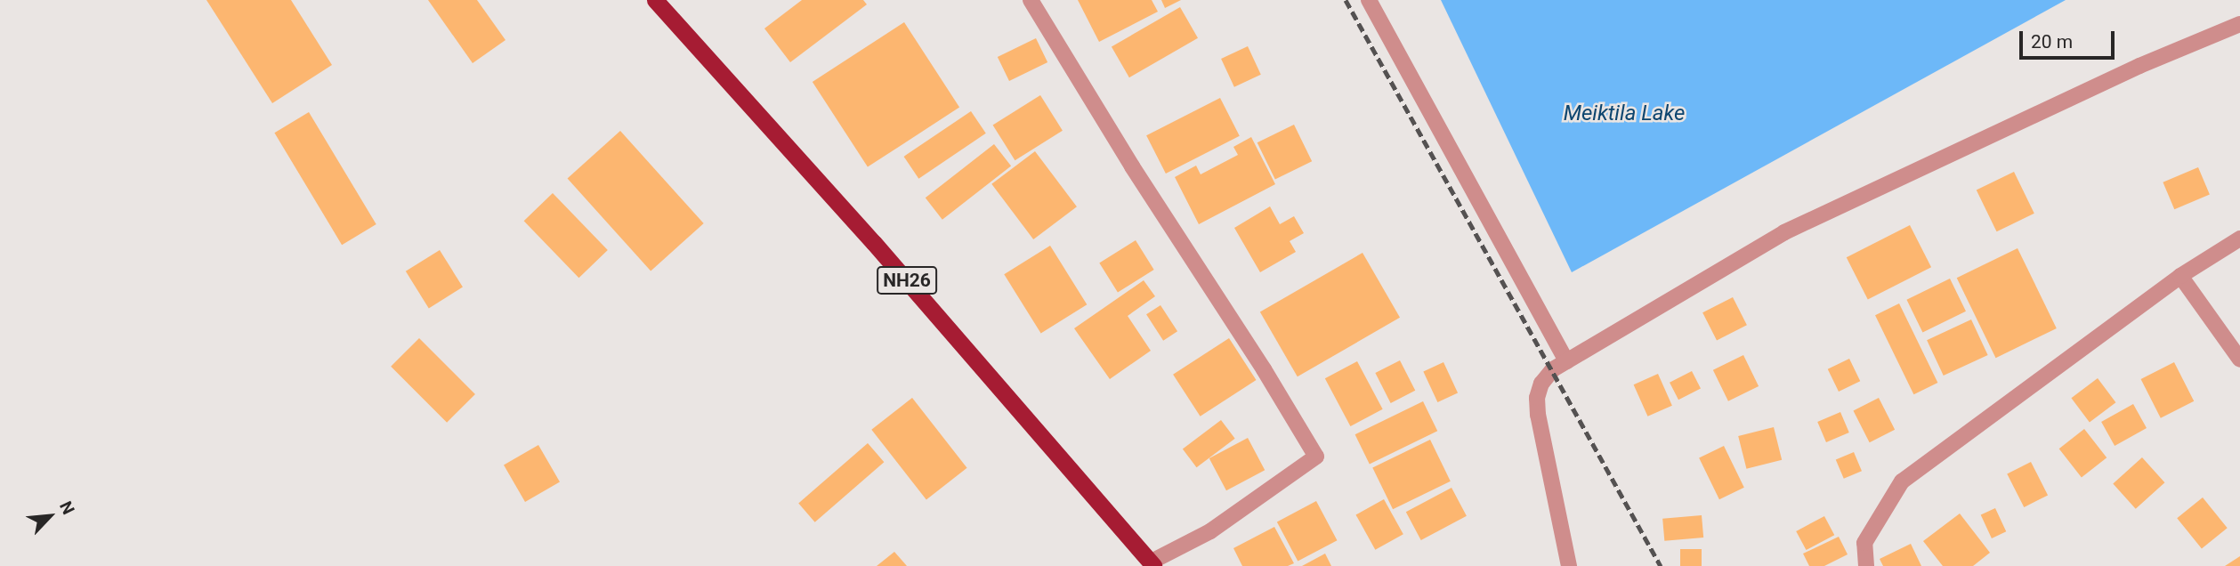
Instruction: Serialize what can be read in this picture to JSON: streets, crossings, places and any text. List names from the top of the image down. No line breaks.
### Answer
{"streets":{"highway":["NH26"]},"water":["Meiktila Lake"],"scale_bar":"20 m","north":"top right"}
